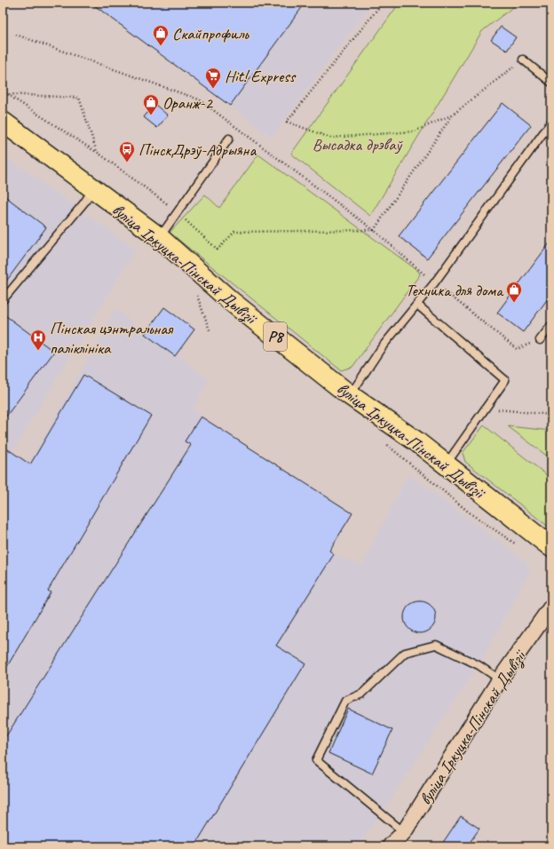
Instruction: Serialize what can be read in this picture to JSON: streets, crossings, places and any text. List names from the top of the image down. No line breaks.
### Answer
{"streets":{"main road":["вуліца Іркуцка-Пінскай Дывізіі","Р8"]},"parks":["Высадка дрэваў"],"places":{"shop":["Скайпрофиль","Оранж-2","Техника для дома"],"supermarket":["Hit! Express"],"bus stop":["ПінскДрэў-Адрыяна"],"hospital":["Пінская цэнтральная паліклініка"]}}
